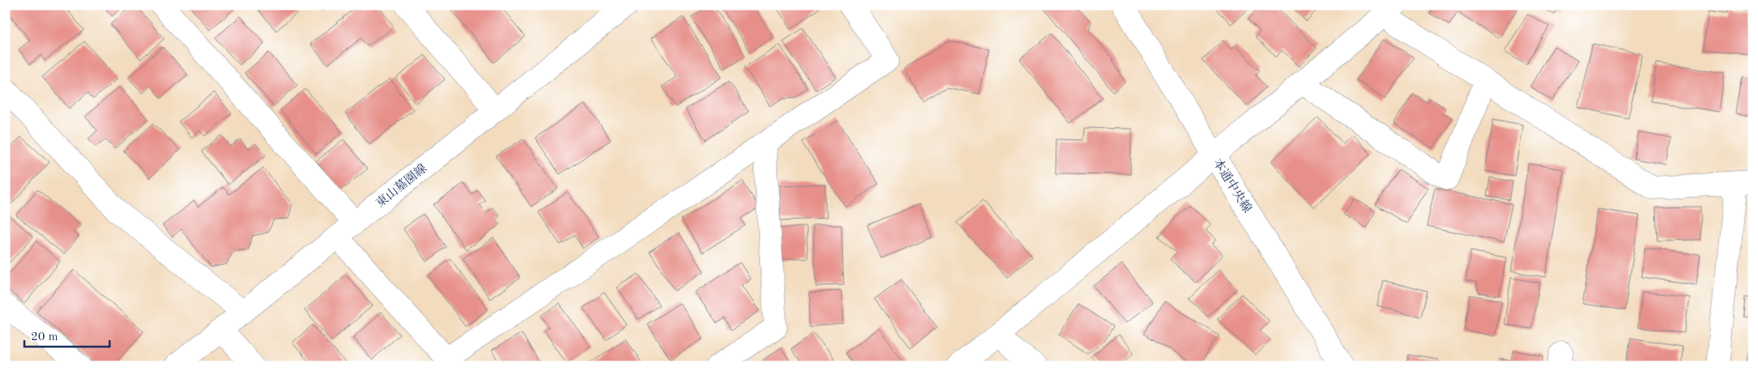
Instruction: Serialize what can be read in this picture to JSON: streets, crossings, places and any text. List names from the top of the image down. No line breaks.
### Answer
{"streets":{"street":["東山墓園線","本通中央線"]},"scale_bar":"20 m"}
